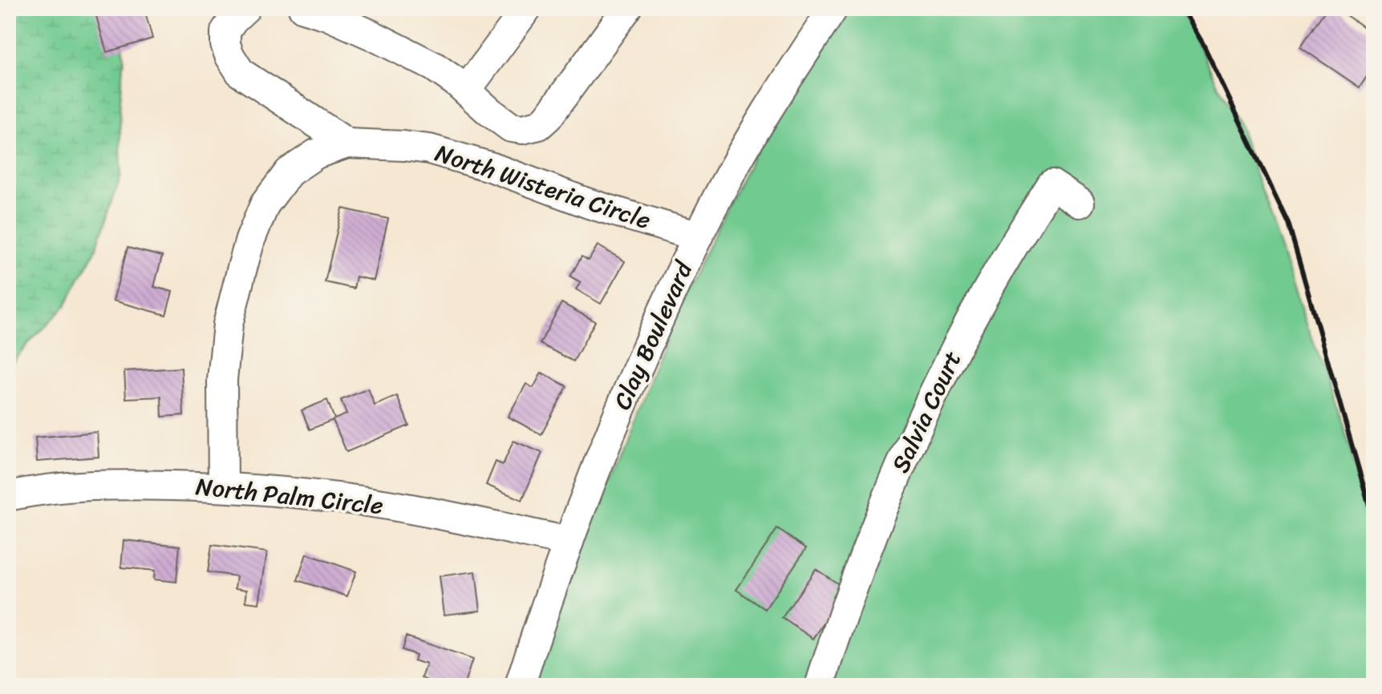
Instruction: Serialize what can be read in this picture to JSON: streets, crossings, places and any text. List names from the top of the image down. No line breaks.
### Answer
{"streets":{"street":["North Wisteria Circle","Clay Boulevard","Salvia Court","North Palm Circle"]},"crossings":[["North Wisteria Circle","Clay Boulevard"],["Clay Boulevard","North Palm Circle"]]}
